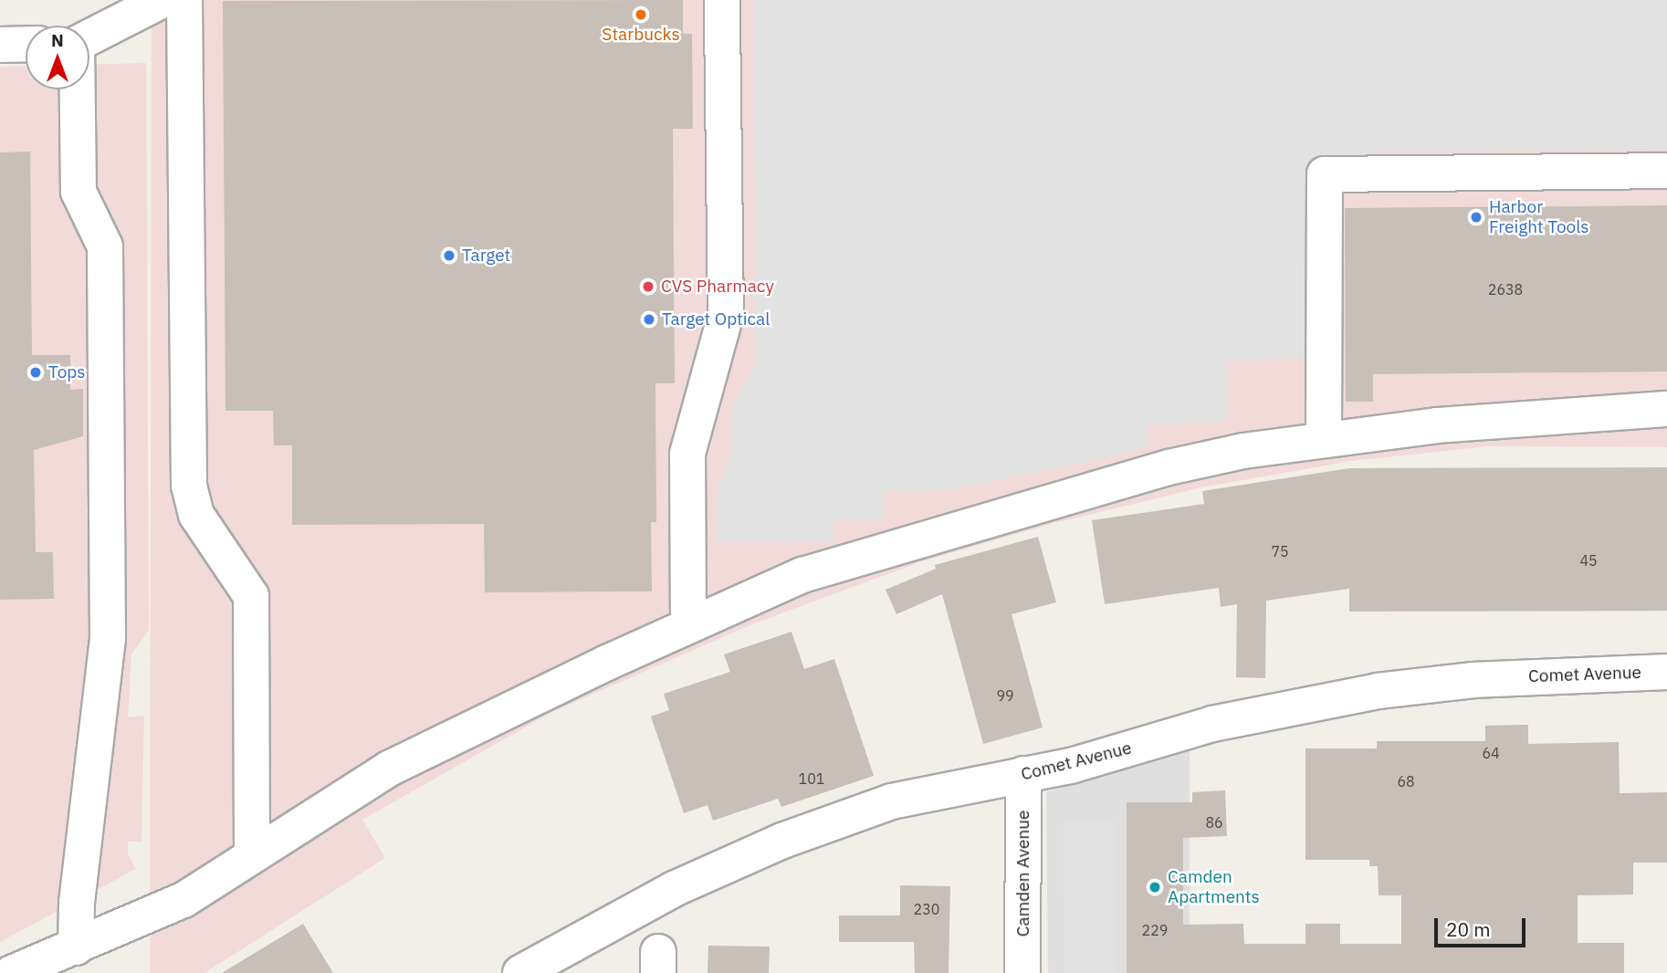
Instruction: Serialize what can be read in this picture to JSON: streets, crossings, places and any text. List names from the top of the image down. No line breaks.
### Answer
{"streets":{"street":["Comet Avenue","Camden Avenue"]},"crossings":[["Comet Avenue","Camden Avenue"]],"places":["Starbucks","Harbor Freight Tools","Target","CVS Pharmacy","Target Optical","Tops","Camden Apartments"],"house_numbers":["2638","75","45","99","64","101","68","86","230","229"],"scale_bar":"20 m","north":"top"}
